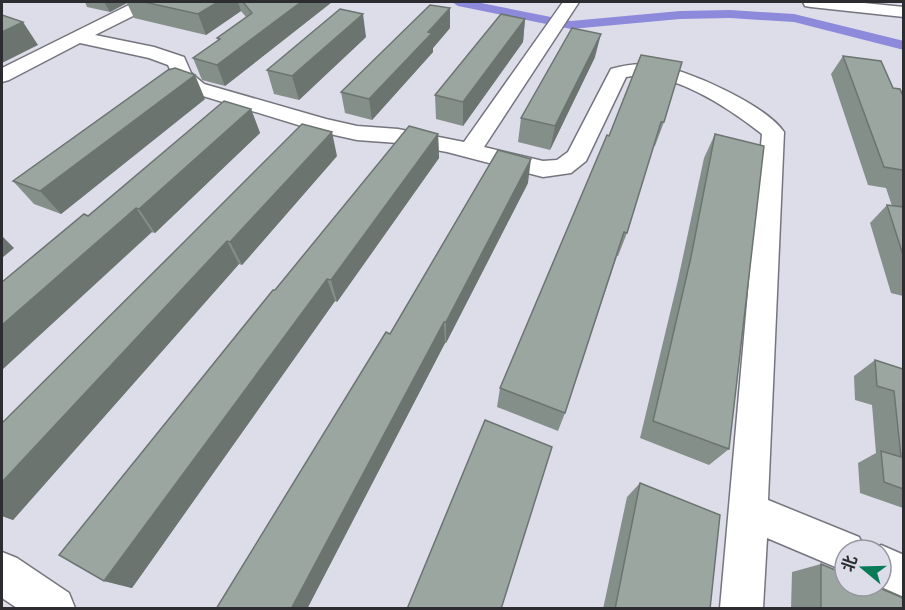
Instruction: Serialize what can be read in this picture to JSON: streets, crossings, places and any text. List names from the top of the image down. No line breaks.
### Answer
{"north":"left"}
